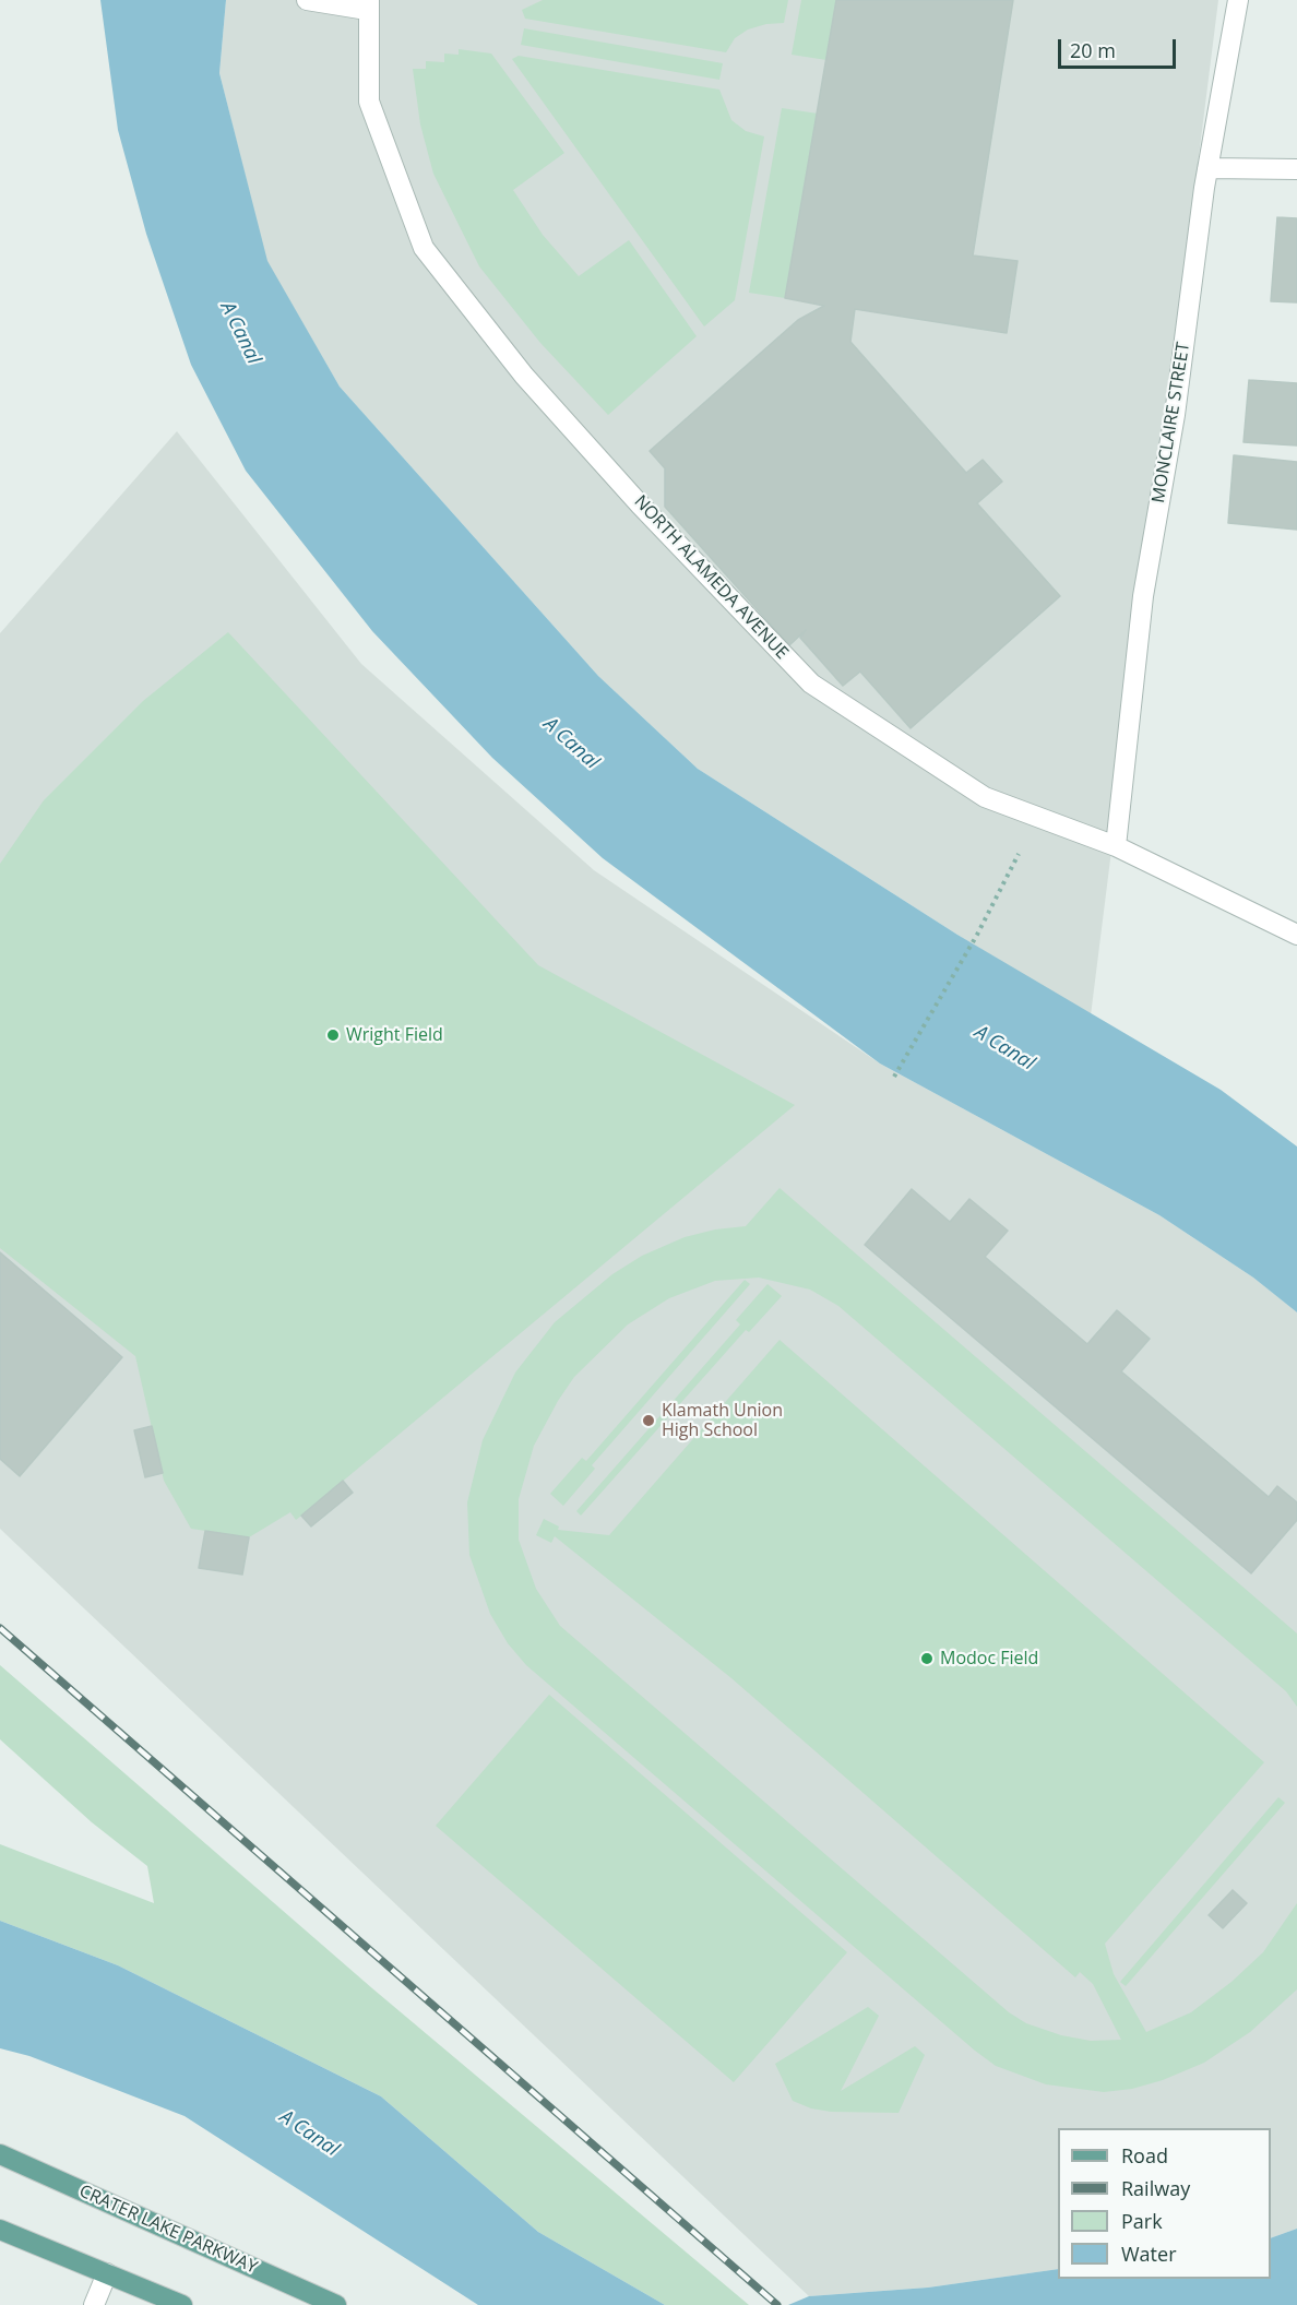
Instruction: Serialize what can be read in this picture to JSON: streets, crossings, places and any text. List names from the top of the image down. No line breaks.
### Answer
{"streets":{"main road":["CRATER LAKE PARKWAY"],"street":["MONCLAIRE STREET","NORTH ALAMEDA AVENUE"]},"crossings":[["MONCLAIRE STREET","NORTH ALAMEDA AVENUE"]],"water":["A Canal"],"places":["Wright Field","Klamath Union High School","Modoc Field"],"legend":["Road","Railway","Park","Water"],"scale_bar":"20 m"}
